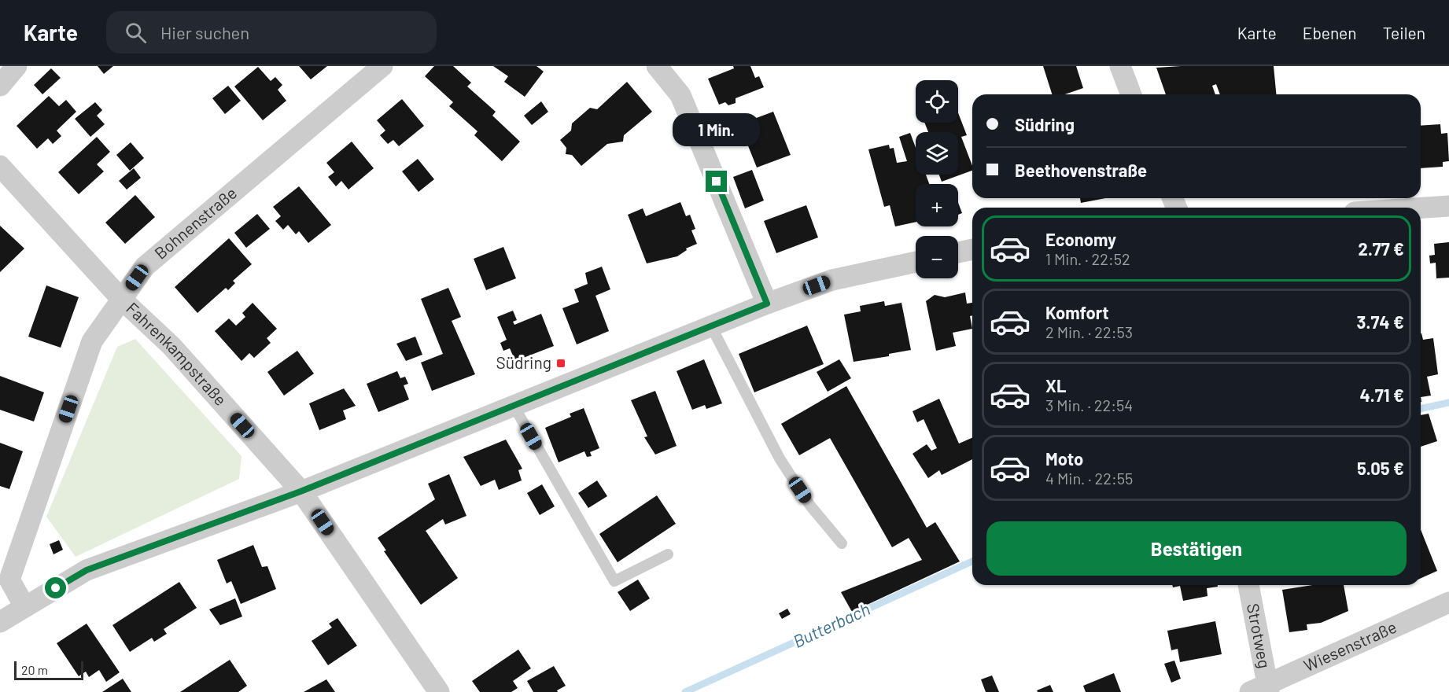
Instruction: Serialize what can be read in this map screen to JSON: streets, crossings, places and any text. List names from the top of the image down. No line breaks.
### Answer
{"streets":{"street":["Bohnenstraße","Fahrenkampstraße","Strotweg","Wiesenstraße"]},"crossings":[["Bohnenstraße","Fahrenkampstraße"],["Strotweg","Wiesenstraße"]],"water":["Butterbach"],"places":{"transit":["Südring"]},"scale_bar":"20 m","page":{"header":"Karte","search":"Hier suchen","nav":["Karte","Ebenen","Teilen"],"map_buttons":["+","−"],"banner":["Südring","Beethovenstraße"],"bubble":"1 Min.","list":[{"name":"Economy","note":"1 Min. · 22:52","value":"2.77 €"},{"name":"Komfort","note":"2 Min. · 22:53","value":"3.74 €"},{"name":"XL","note":"3 Min. · 22:54","value":"4.71 €"},{"name":"Moto","note":"4 Min. · 22:55","value":"5.05 €"}],"buttons":"Bestätigen","scale":"20 m"}}
